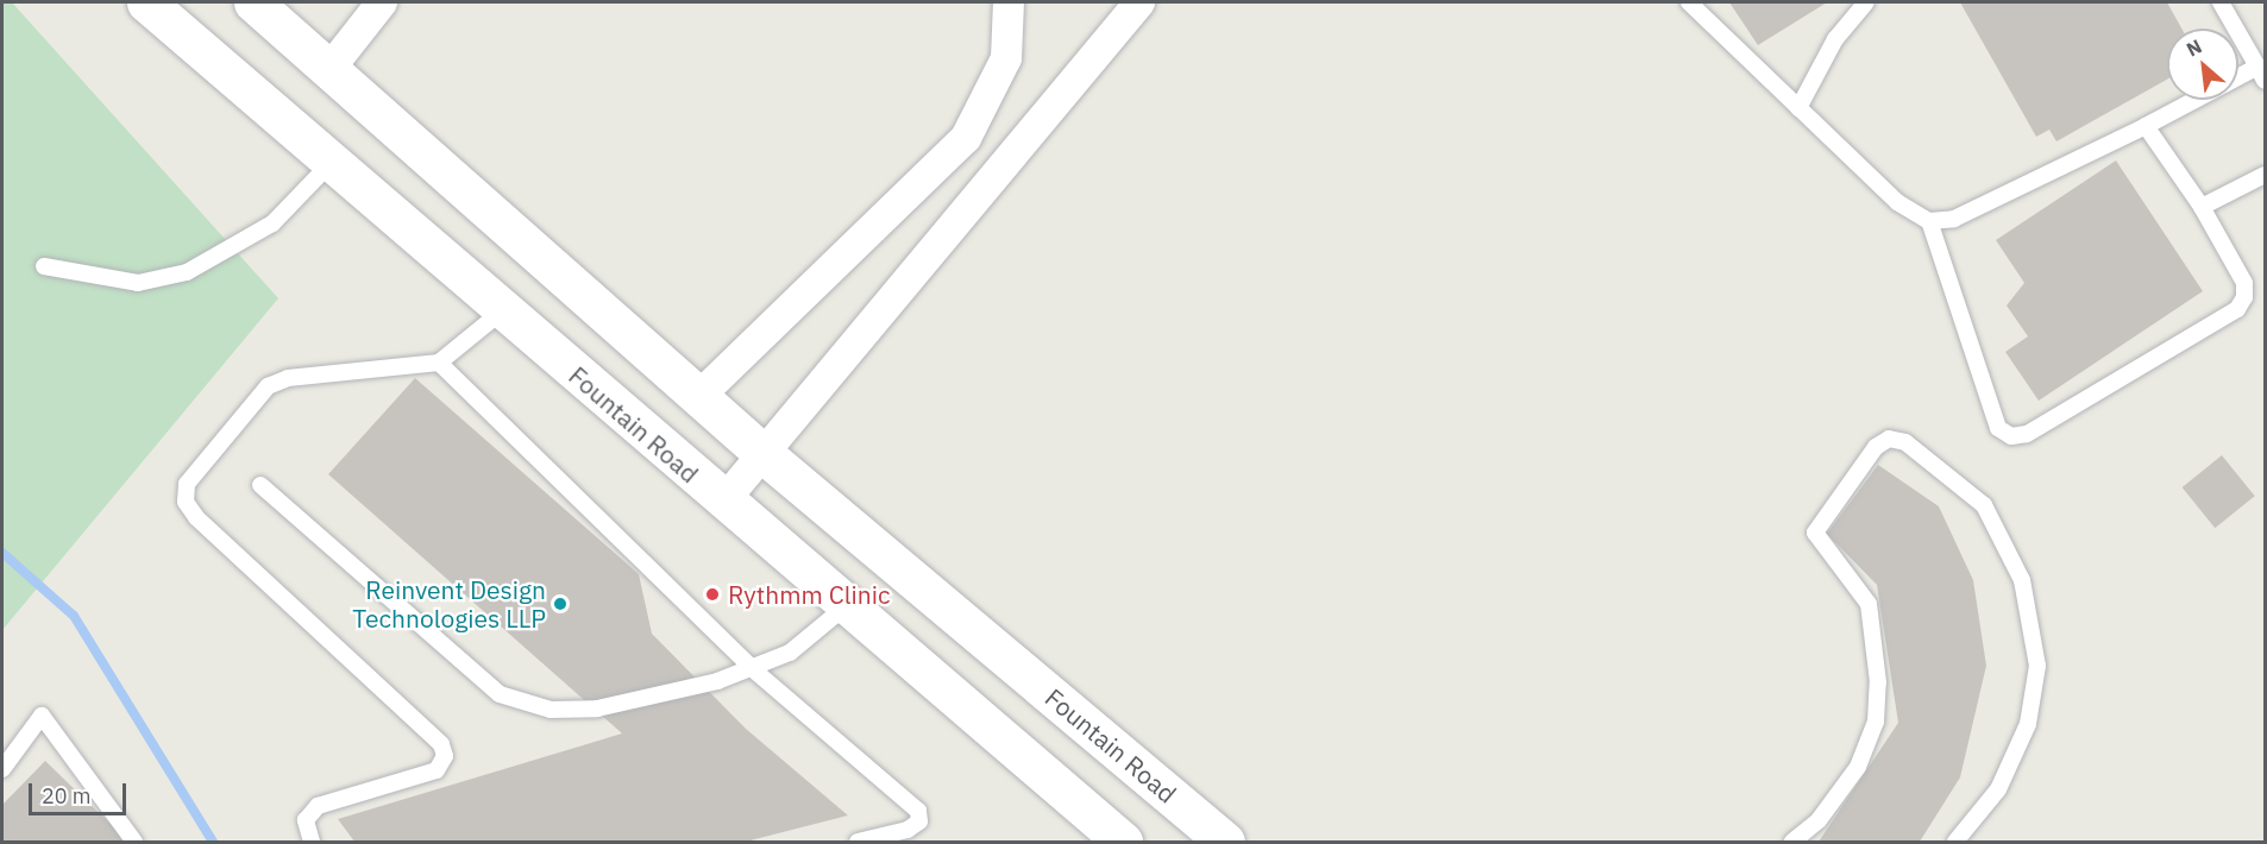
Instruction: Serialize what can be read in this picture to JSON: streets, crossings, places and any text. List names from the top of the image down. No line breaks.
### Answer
{"streets":{"street":["Fountain Road"]},"places":["Rythmm Clinic","Reinvent Design Technologies LLP"],"scale_bar":"20 m","north":"top left"}
